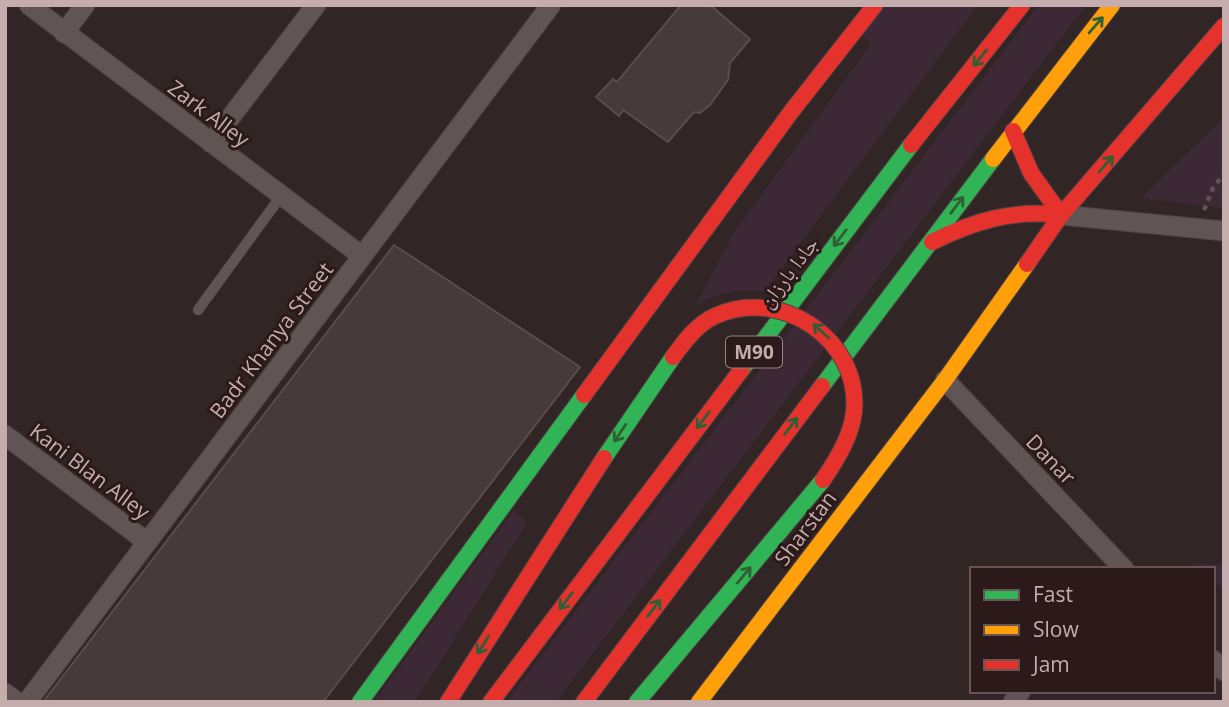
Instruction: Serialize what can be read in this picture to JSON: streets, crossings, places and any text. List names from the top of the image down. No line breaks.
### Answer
{"streets":{"main road":["جادا بارزان","M90","Sharstan"],"street":["Zark Alley","Badr Khanya Street","Danar","Kani Blan Alley"]},"crossings":[["Zark Alley","Badr Khanya Street"],["Badr Khanya Street","Kani Blan Alley"],["Danar","Sharstan"]],"legend":["Fast","Slow","Jam"]}
